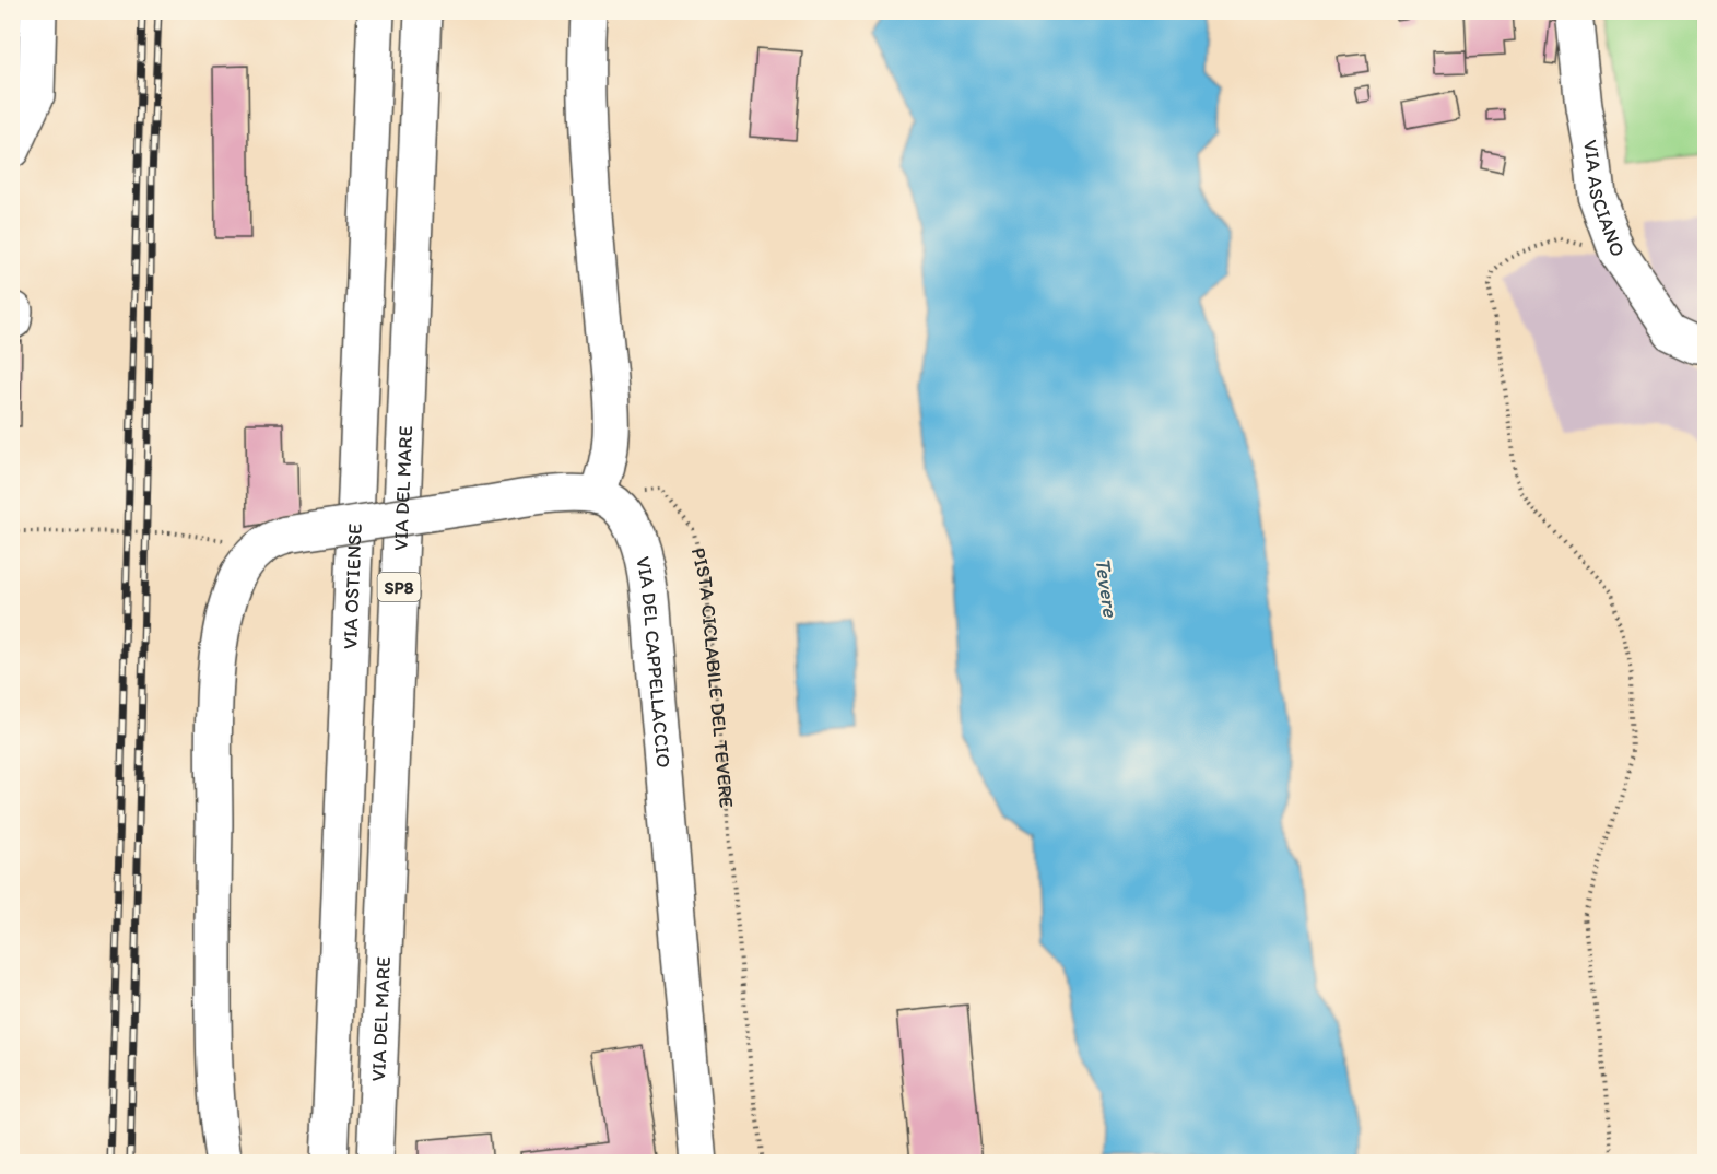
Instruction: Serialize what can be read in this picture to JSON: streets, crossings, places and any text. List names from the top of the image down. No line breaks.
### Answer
{"streets":{"main road":["VIA ASCIANO","VIA DEL MARE","VIA OSTIENSE","SP8","VIA DEL CAPPELLACCIO"],"path":["PISTA CICLABILE DEL TEVERE"]},"crossings":[["VIA DEL CAPPELLACCIO","PISTA CICLABILE DEL TEVERE"]],"water":["Tevere"]}
